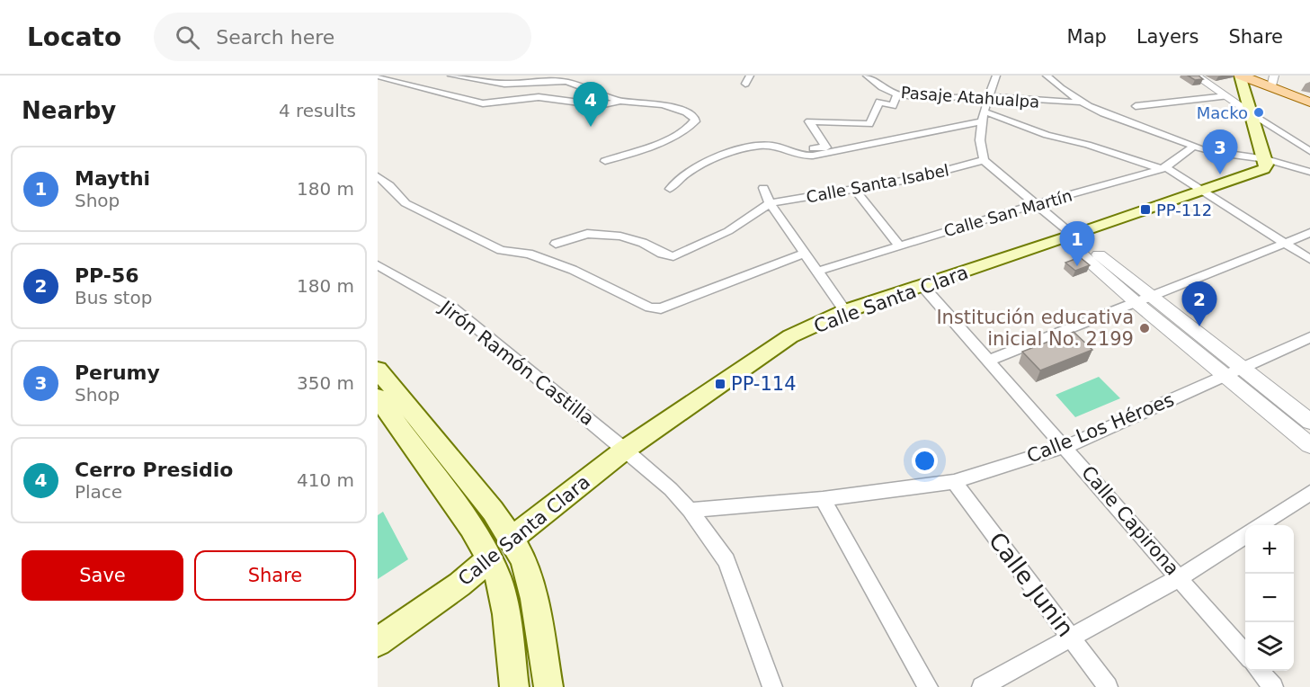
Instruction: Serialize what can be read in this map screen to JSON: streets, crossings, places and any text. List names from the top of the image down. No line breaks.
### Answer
{"streets":{"main road":["Calle Santa Clara"],"street":["Pasaje Atahualpa","Calle Santa Isabel","Calle San Martín","Jirón Ramón Castilla","Calle Los Héroes","Calle Capirona","Calle Junin"]},"crossings":[["Calle Santa Clara","Jirón Ramón Castilla"],["Calle Santa Clara","Calle Capirona"],["Jirón Ramón Castilla","Calle Los Héroes"],["Calle Los Héroes","Calle Capirona"],["Calle Los Héroes","Calle Junin"]],"places":{"other":["Macko","Institución educativa inicial No. 2199"],"transit":["PP-112","PP-114"]},"page":{"header":"Locato","search":"Search here","nav":["Map","Layers","Share"],"heading":["Nearby","4 results"],"pins":["4","3","1","2"],"list":[{"mark":"1","name":"Maythi","note":"Shop","value":"180 m"},{"mark":"2","name":"PP-56","note":"Bus stop","value":"180 m"},{"mark":"3","name":"Perumy","note":"Shop","value":"350 m"},{"mark":"4","name":"Cerro Presidio","note":"Place","value":"410 m"}],"map_buttons":["+","−"],"buttons":["Save","Share"]}}
